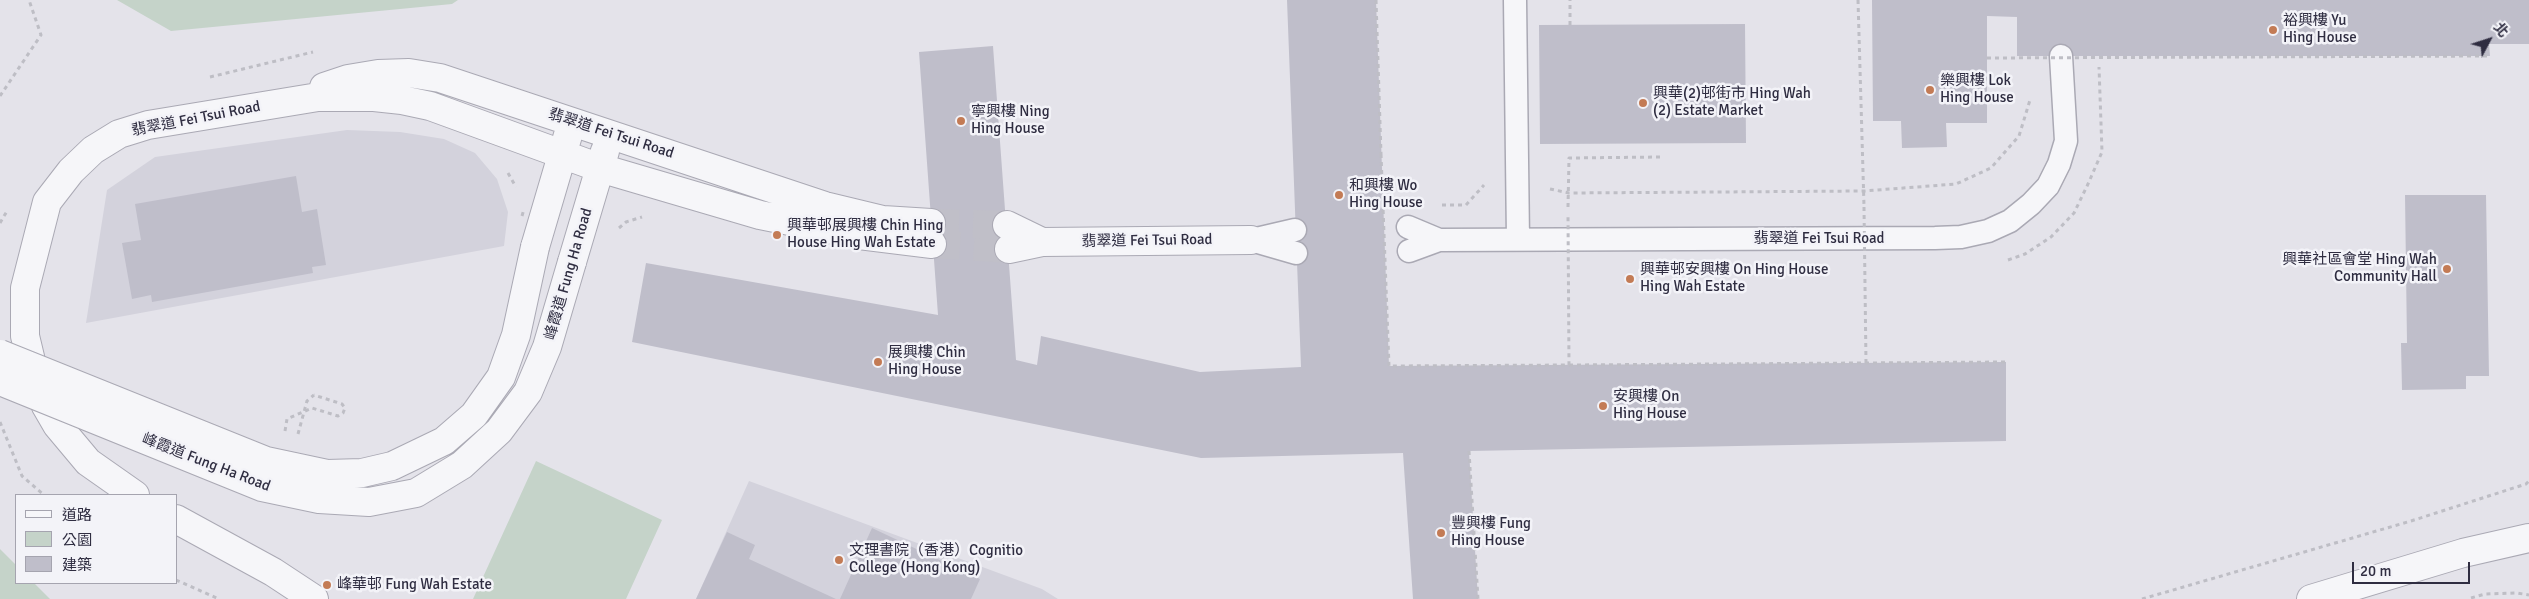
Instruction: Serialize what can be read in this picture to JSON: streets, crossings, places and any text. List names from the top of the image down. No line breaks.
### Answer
{"streets":{"street":["翡翠道 Fei Tsui Road","峰霞道 Fung Ha Road"]},"crossings":[["翡翠道 Fei Tsui Road","峰霞道 Fung Ha Road"]],"places":["裕興樓 Yu Hing House","樂興樓 Lok Hing House","興華(2)邨街市 Hing Wah (2) Estate Market","寧興樓 Ning Hing House","和興樓 Wo Hing House","興華邨展興樓 Chin Hing House Hing Wah Estate","興華社區會堂 Hing Wah Community Hall","興華邨安興樓 On Hing House Hing Wah Estate","展興樓 Chin Hing House","安興樓 On Hing House","豐興樓 Fung Hing House","文理書院（香港）Cognitio College (Hong Kong)","峰華邨 Fung Wah Estate"],"legend":["道路","公園","建築"],"scale_bar":"20 m","north":"top right"}
